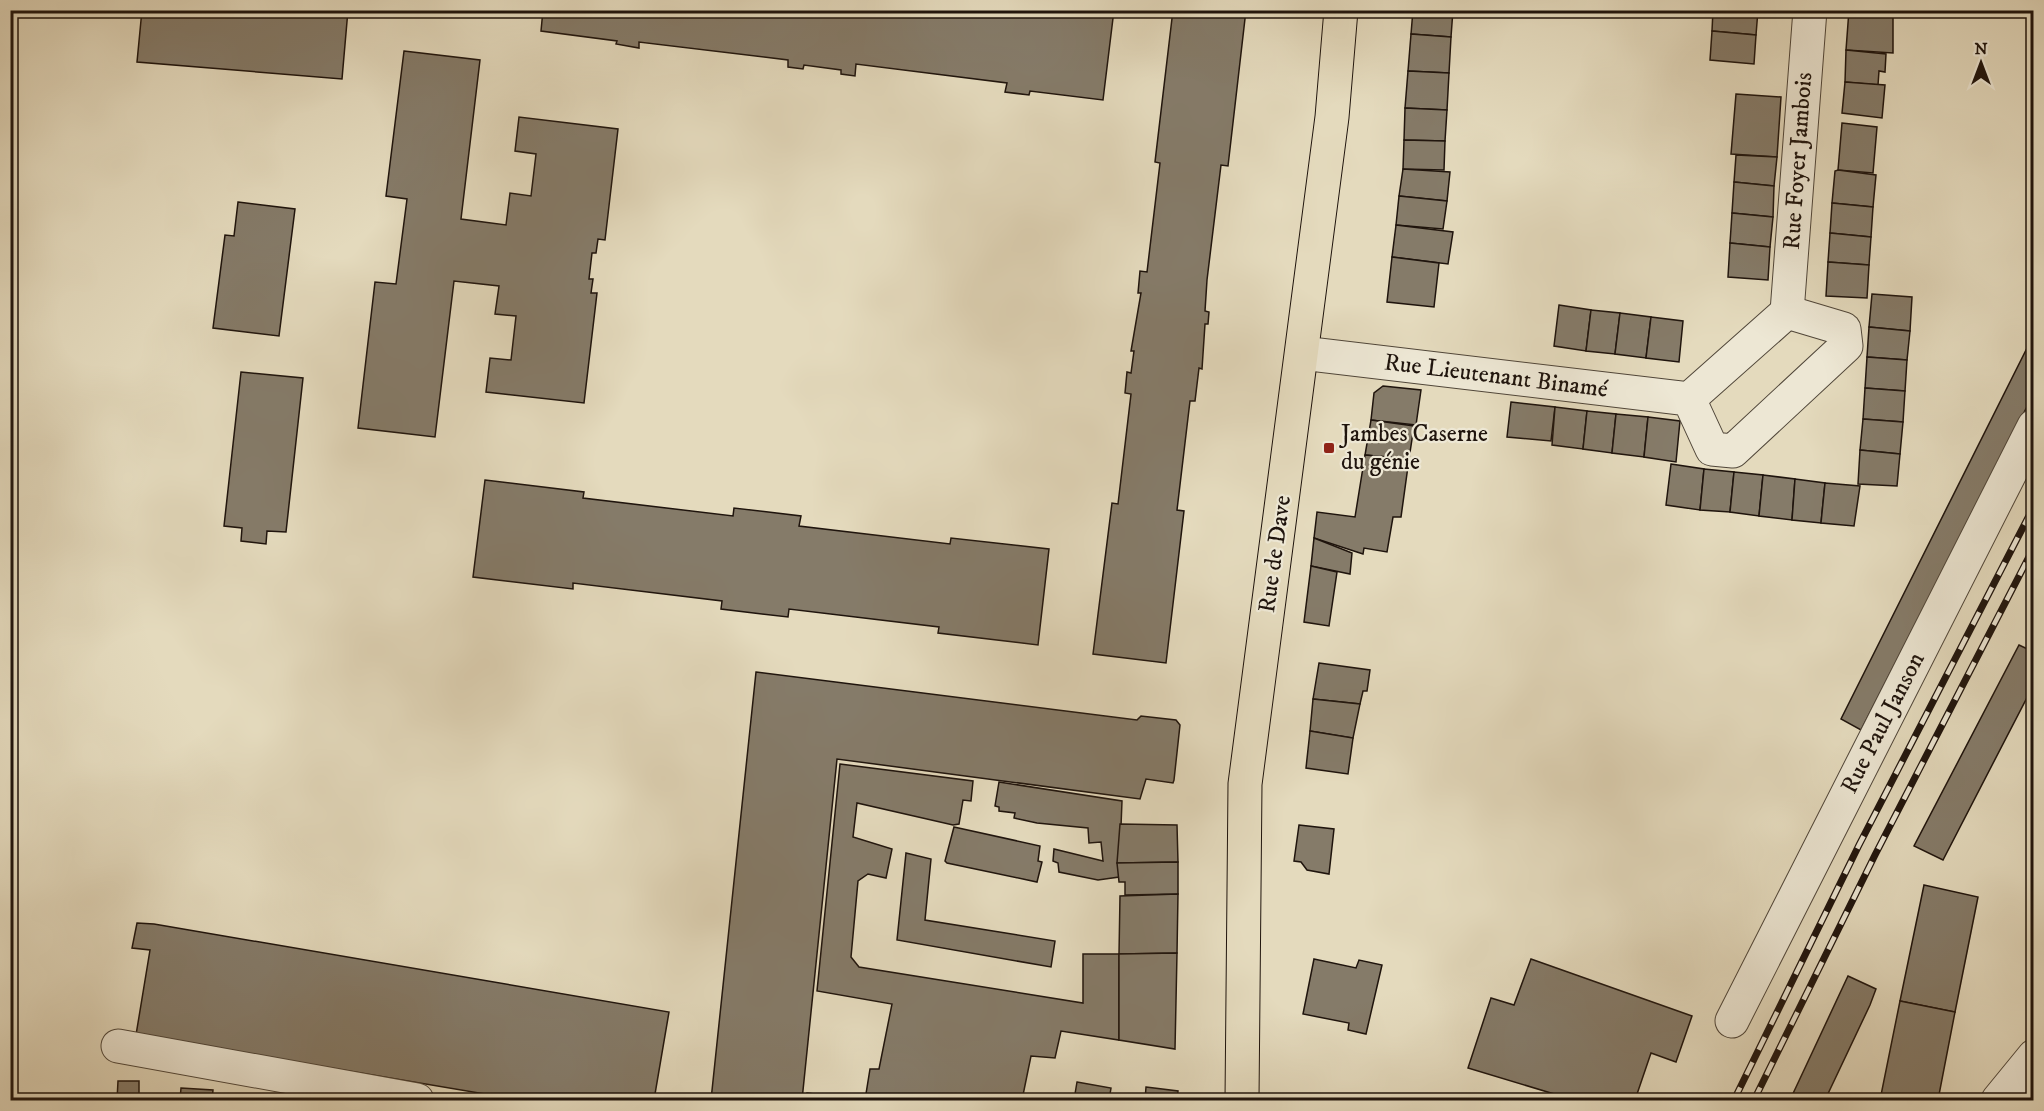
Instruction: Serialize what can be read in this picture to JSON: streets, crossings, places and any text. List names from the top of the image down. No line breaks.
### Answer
{"streets":{"main road":["Rue de Dave"],"street":["Rue Foyer Jambois","Rue Lieutenant Binamé","Rue Paul Janson"]},"crossings":[["Rue Lieutenant Binamé","Rue de Dave"]],"places":{"transit":["Jambes Caserne du génie"]},"north":"top"}
